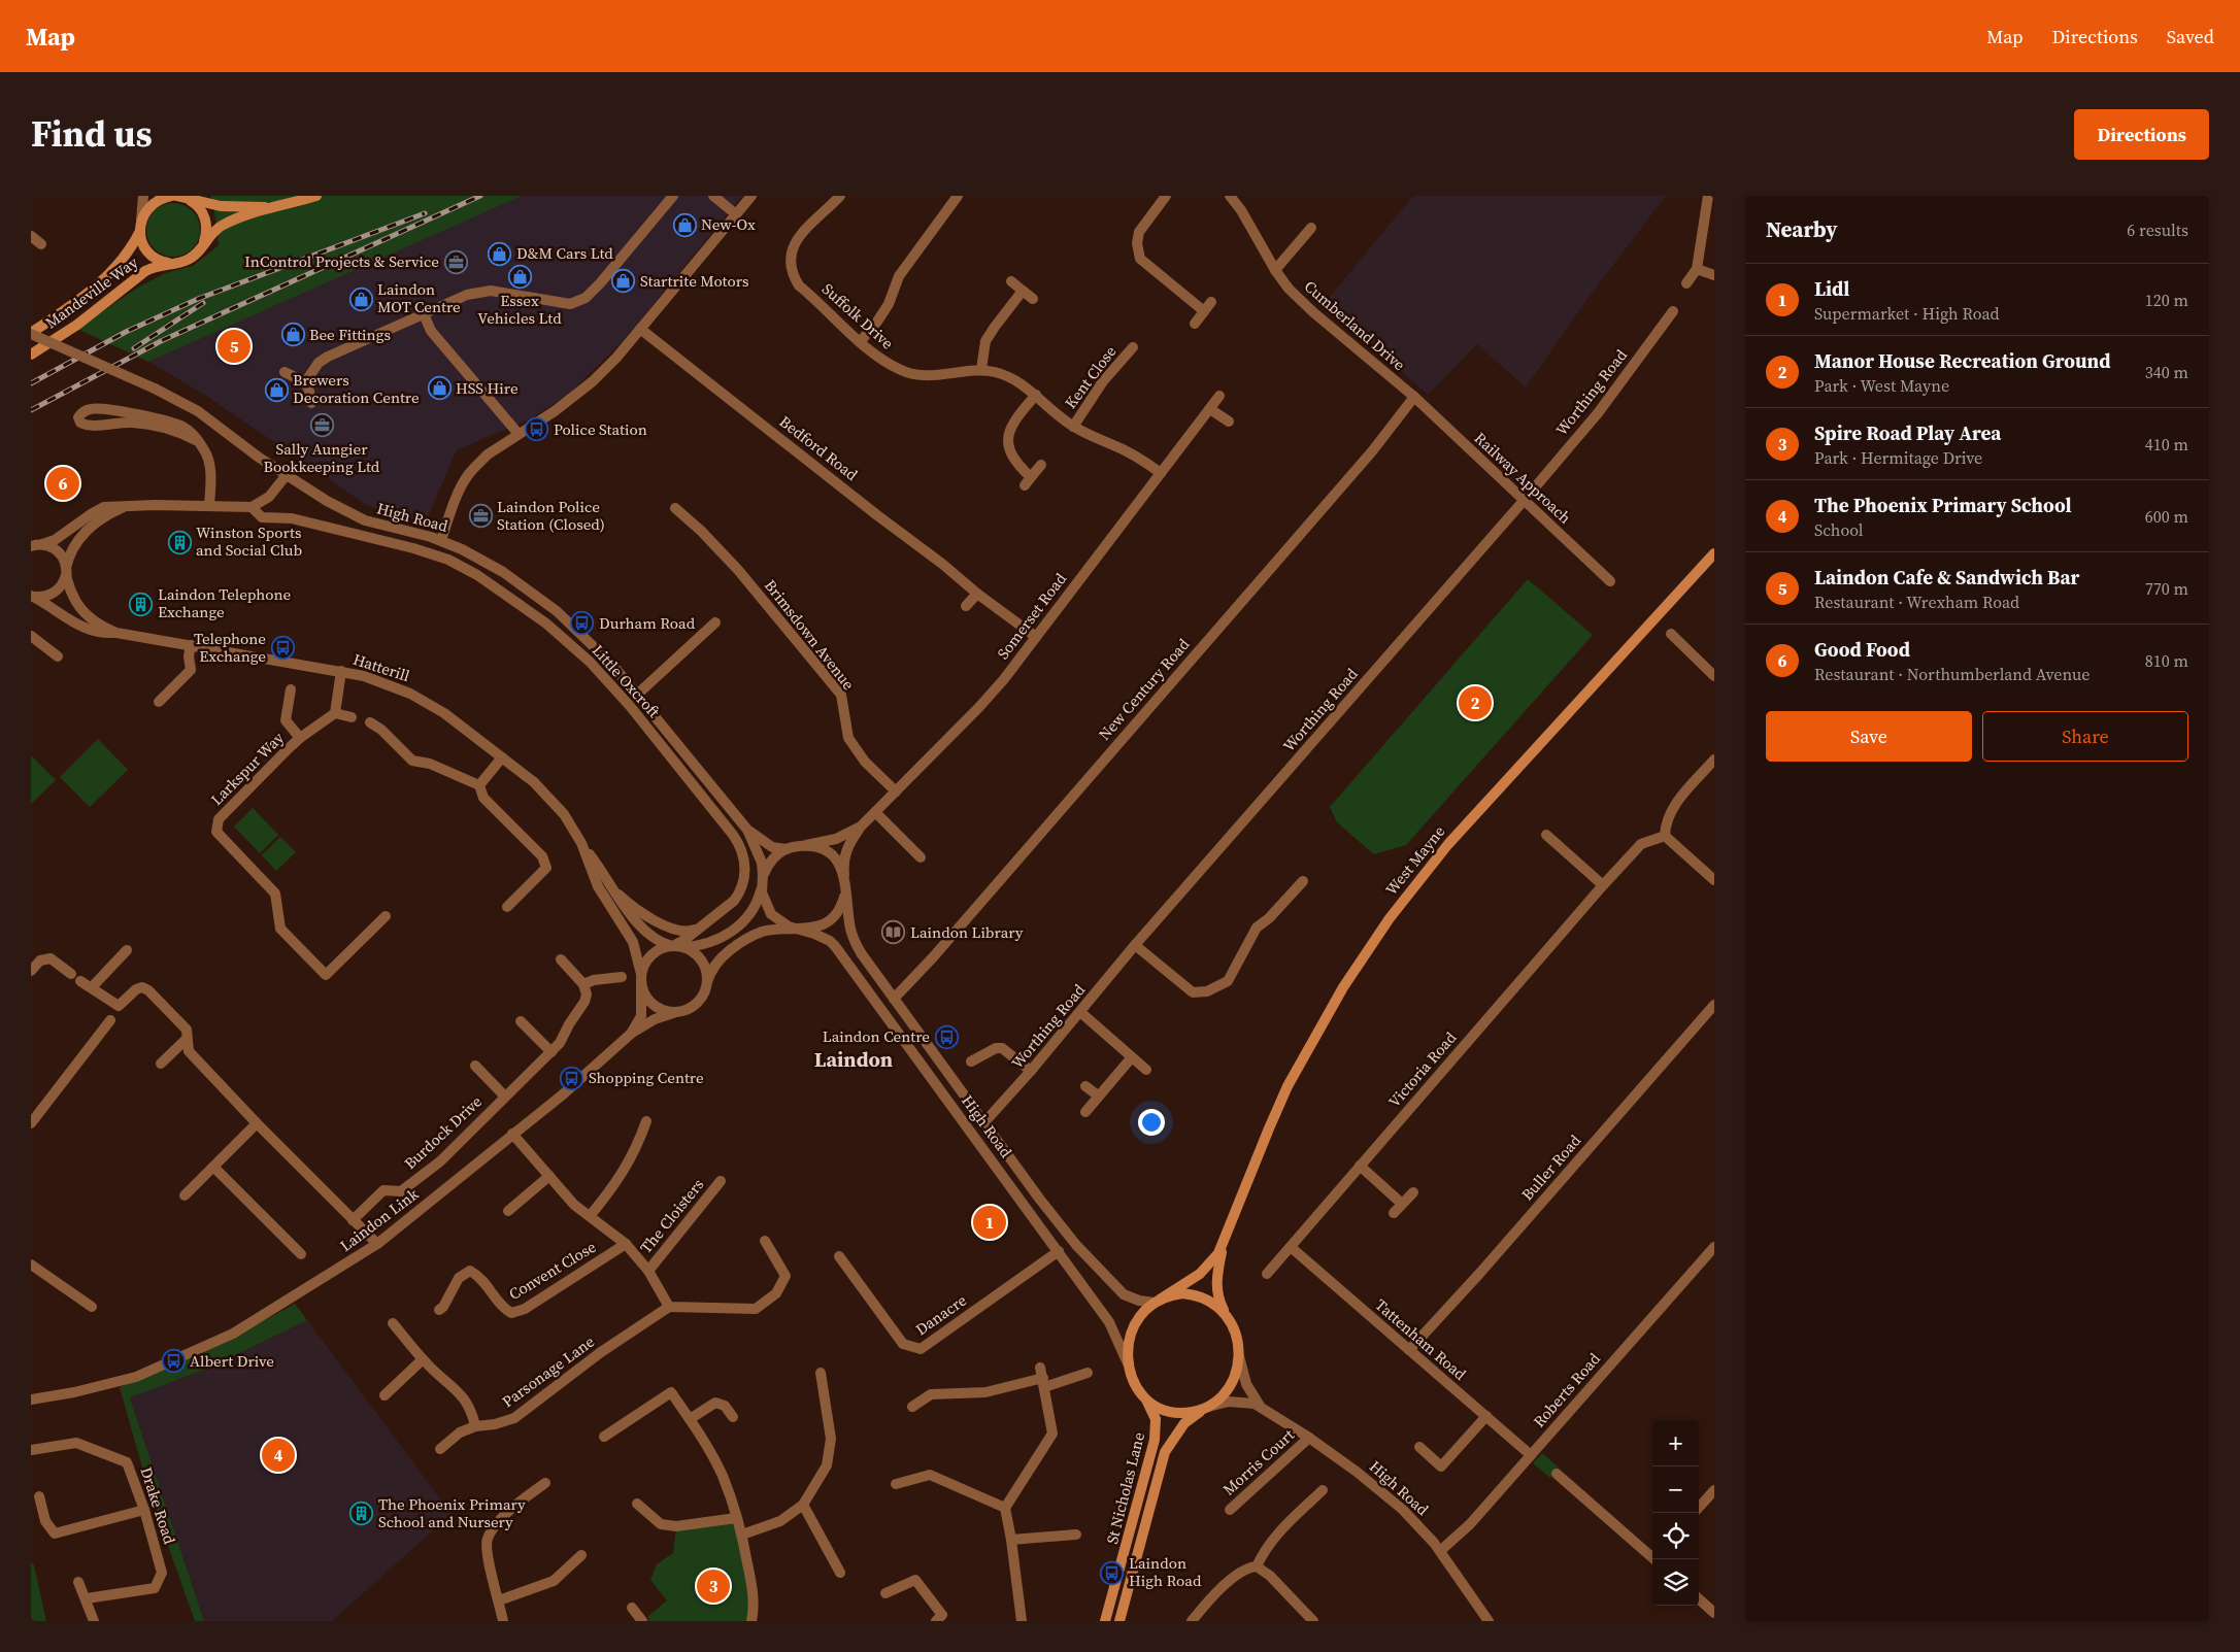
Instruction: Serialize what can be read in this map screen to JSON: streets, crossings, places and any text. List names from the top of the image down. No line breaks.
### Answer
{"streets":{"main road":["Mandeville Way","West Mayne","St Nicholas Lane"],"street":["Suffolk Drive","Cumberland Drive","Kent Close","Worthing Road","Bedford Road","Railway Approach","High Road","Somerset Road","Brimsdown Avenue","Hatterill","Little Oxcroft","New Century Road","Larkspur Way","Victoria Road","Burdock Drive","Buller Road","The Cloisters","Laindon Link","Convent Close","Danacre","Tattenham Road","Parsonage Lane","Roberts Road","Morris Court","Drake Road"]},"crossings":[["Mandeville Way","High Road"],["Suffolk Drive","Kent Close"],["Suffolk Drive","Somerset Road"],["Cumberland Drive","Railway Approach"],["Cumberland Drive","New Century Road"],["Worthing Road","Railway Approach"],["Worthing Road","High Road"],["Bedford Road","Somerset Road"],["Railway Approach","New Century Road"],["High Road","Somerset Road"],["High Road","New Century Road"],["High Road","West Mayne"],["High Road","Danacre"],["High Road","Roberts Road"],["High Road","Morris Court"],["High Road","St Nicholas Lane"],["Somerset Road","Brimsdown Avenue"],["Hatterill","Little Oxcroft"],["Hatterill","Laindon Link"],["Little Oxcroft","Laindon Link"],["West Mayne","St Nicholas Lane"],["Victoria Road","Tattenham Road"],["Buller Road","Tattenham Road"],["Tattenham Road","Roberts Road"]],"districts":["Laindon"],"places":{"shop":["New-Ox","D&M Cars Ltd","Essex Vehicles Ltd","Startrite Motors","Laindon MOT Centre","Bee Fittings","HSS Hire","Brewers Decoration Centre"],"office":["InControl Projects & Service","Sally Aungier Bookkeeping Ltd","Laindon Police Station (Closed)"],"bus stop":["Police Station","Durham Road","Telephone Exchange","Laindon Centre","Shopping Centre","Albert Drive","Laindon High Road"],"building":["Winston Sports and Social Club","Laindon Telephone Exchange","The Phoenix Primary School and Nursery"],"library":["Laindon Library"]},"page":{"header":"Map","nav":["Map","Directions","Saved"],"title":"Find us","buttons":["Directions",["Save","Share"]],"heading":["Nearby","6 results"],"list":[{"mark":"1","name":"Lidl","note":"Supermarket · High Road","value":"120 m"},{"mark":"2","name":"Manor House Recreation Ground","note":"Park · West Mayne","value":"340 m"},{"mark":"3","name":"Spire Road Play Area","note":"Park · Hermitage Drive","value":"410 m"},{"mark":"4","name":"The Phoenix Primary School","note":"School","value":"600 m"},{"mark":"5","name":"Laindon Cafe & Sandwich Bar","note":"Restaurant · Wrexham Road","value":"770 m"},{"mark":"6","name":"Good Food","note":"Restaurant · Northumberland Avenue","value":"810 m"}],"pins":["5","6","2","1","4","3"],"map_buttons":["+","−"]}}
